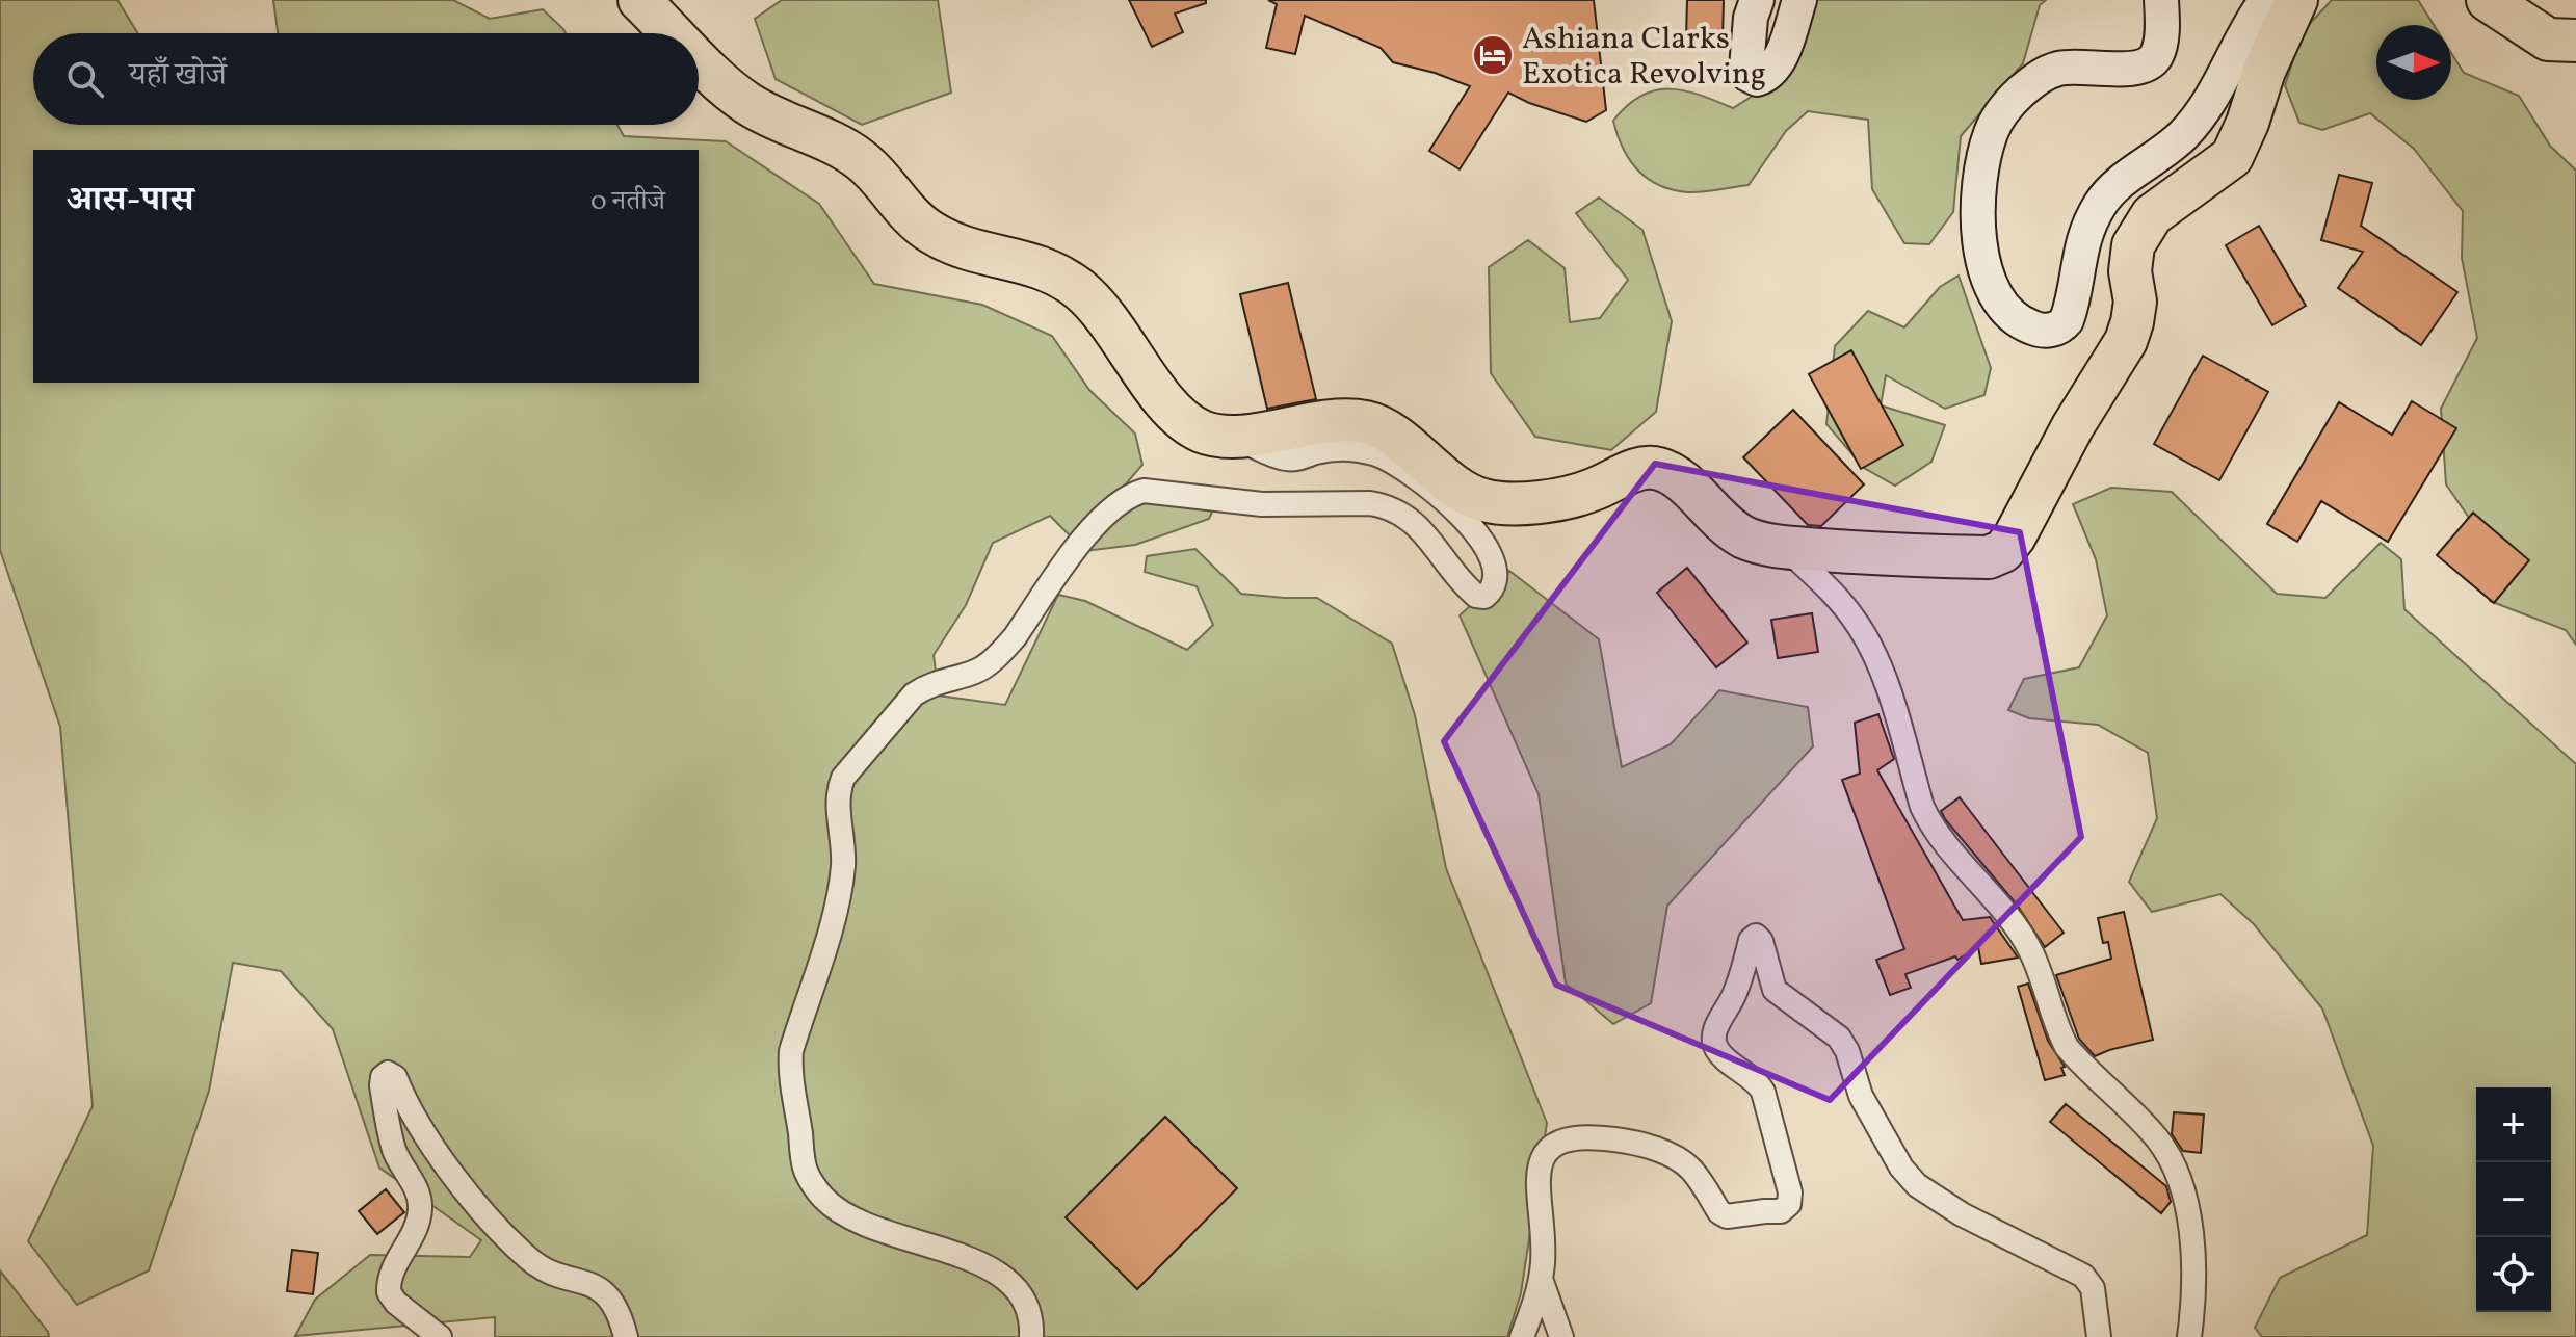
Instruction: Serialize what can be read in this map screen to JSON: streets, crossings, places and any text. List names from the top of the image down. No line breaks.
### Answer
{"places":{"hotel":["Ashiana Clarks Exotica Revolving"]},"north":"right","page":{"search":"यहाँ खोजें","heading":["आस-पास","0 नतीजे"],"map_buttons":["+","−"]}}
